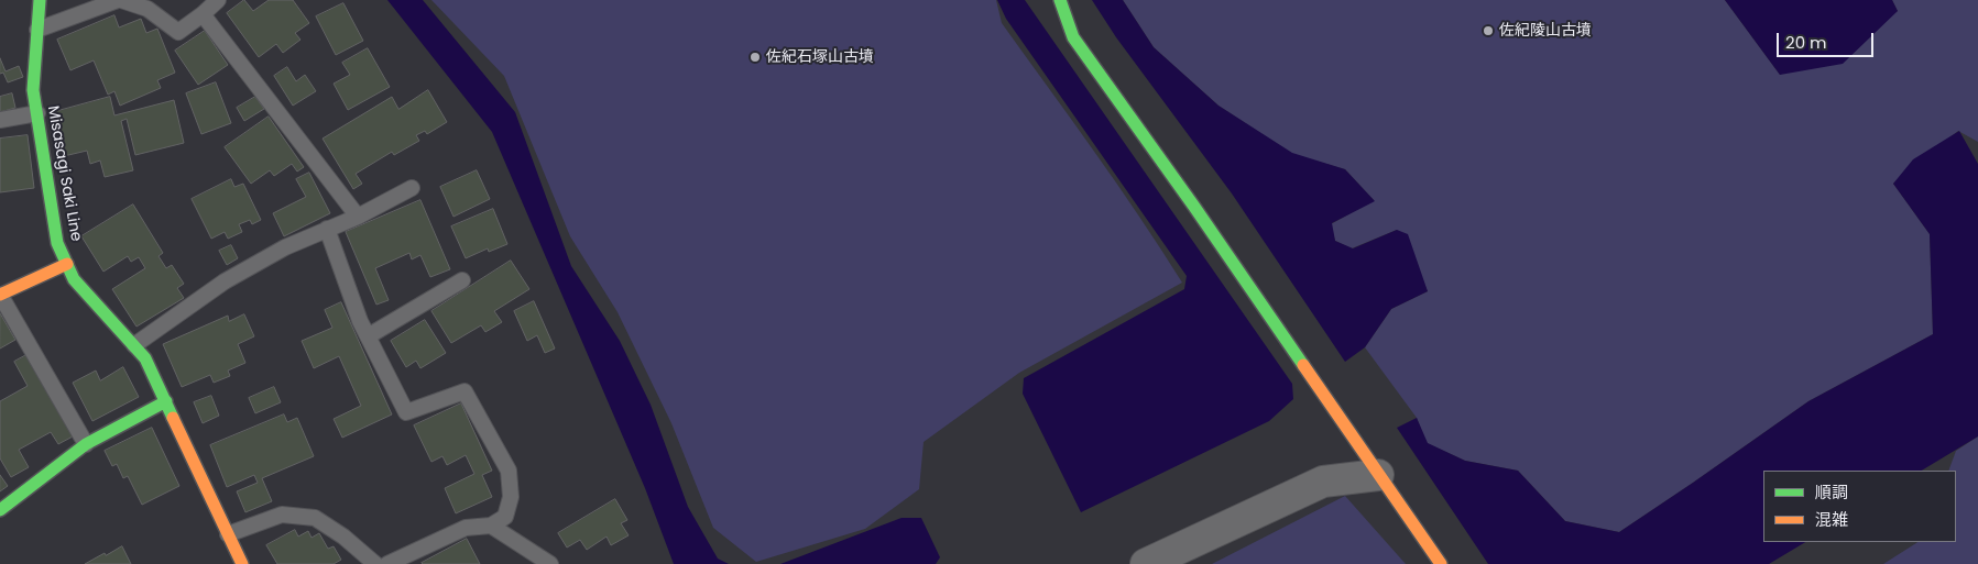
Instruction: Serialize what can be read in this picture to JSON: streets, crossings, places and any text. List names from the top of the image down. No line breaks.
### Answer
{"streets":{"street":["Misasagi Saki Line"]},"places":["佐紀陵山古墳","佐紀石塚山古墳"],"legend":["順調","混雑"],"scale_bar":"20 m"}
